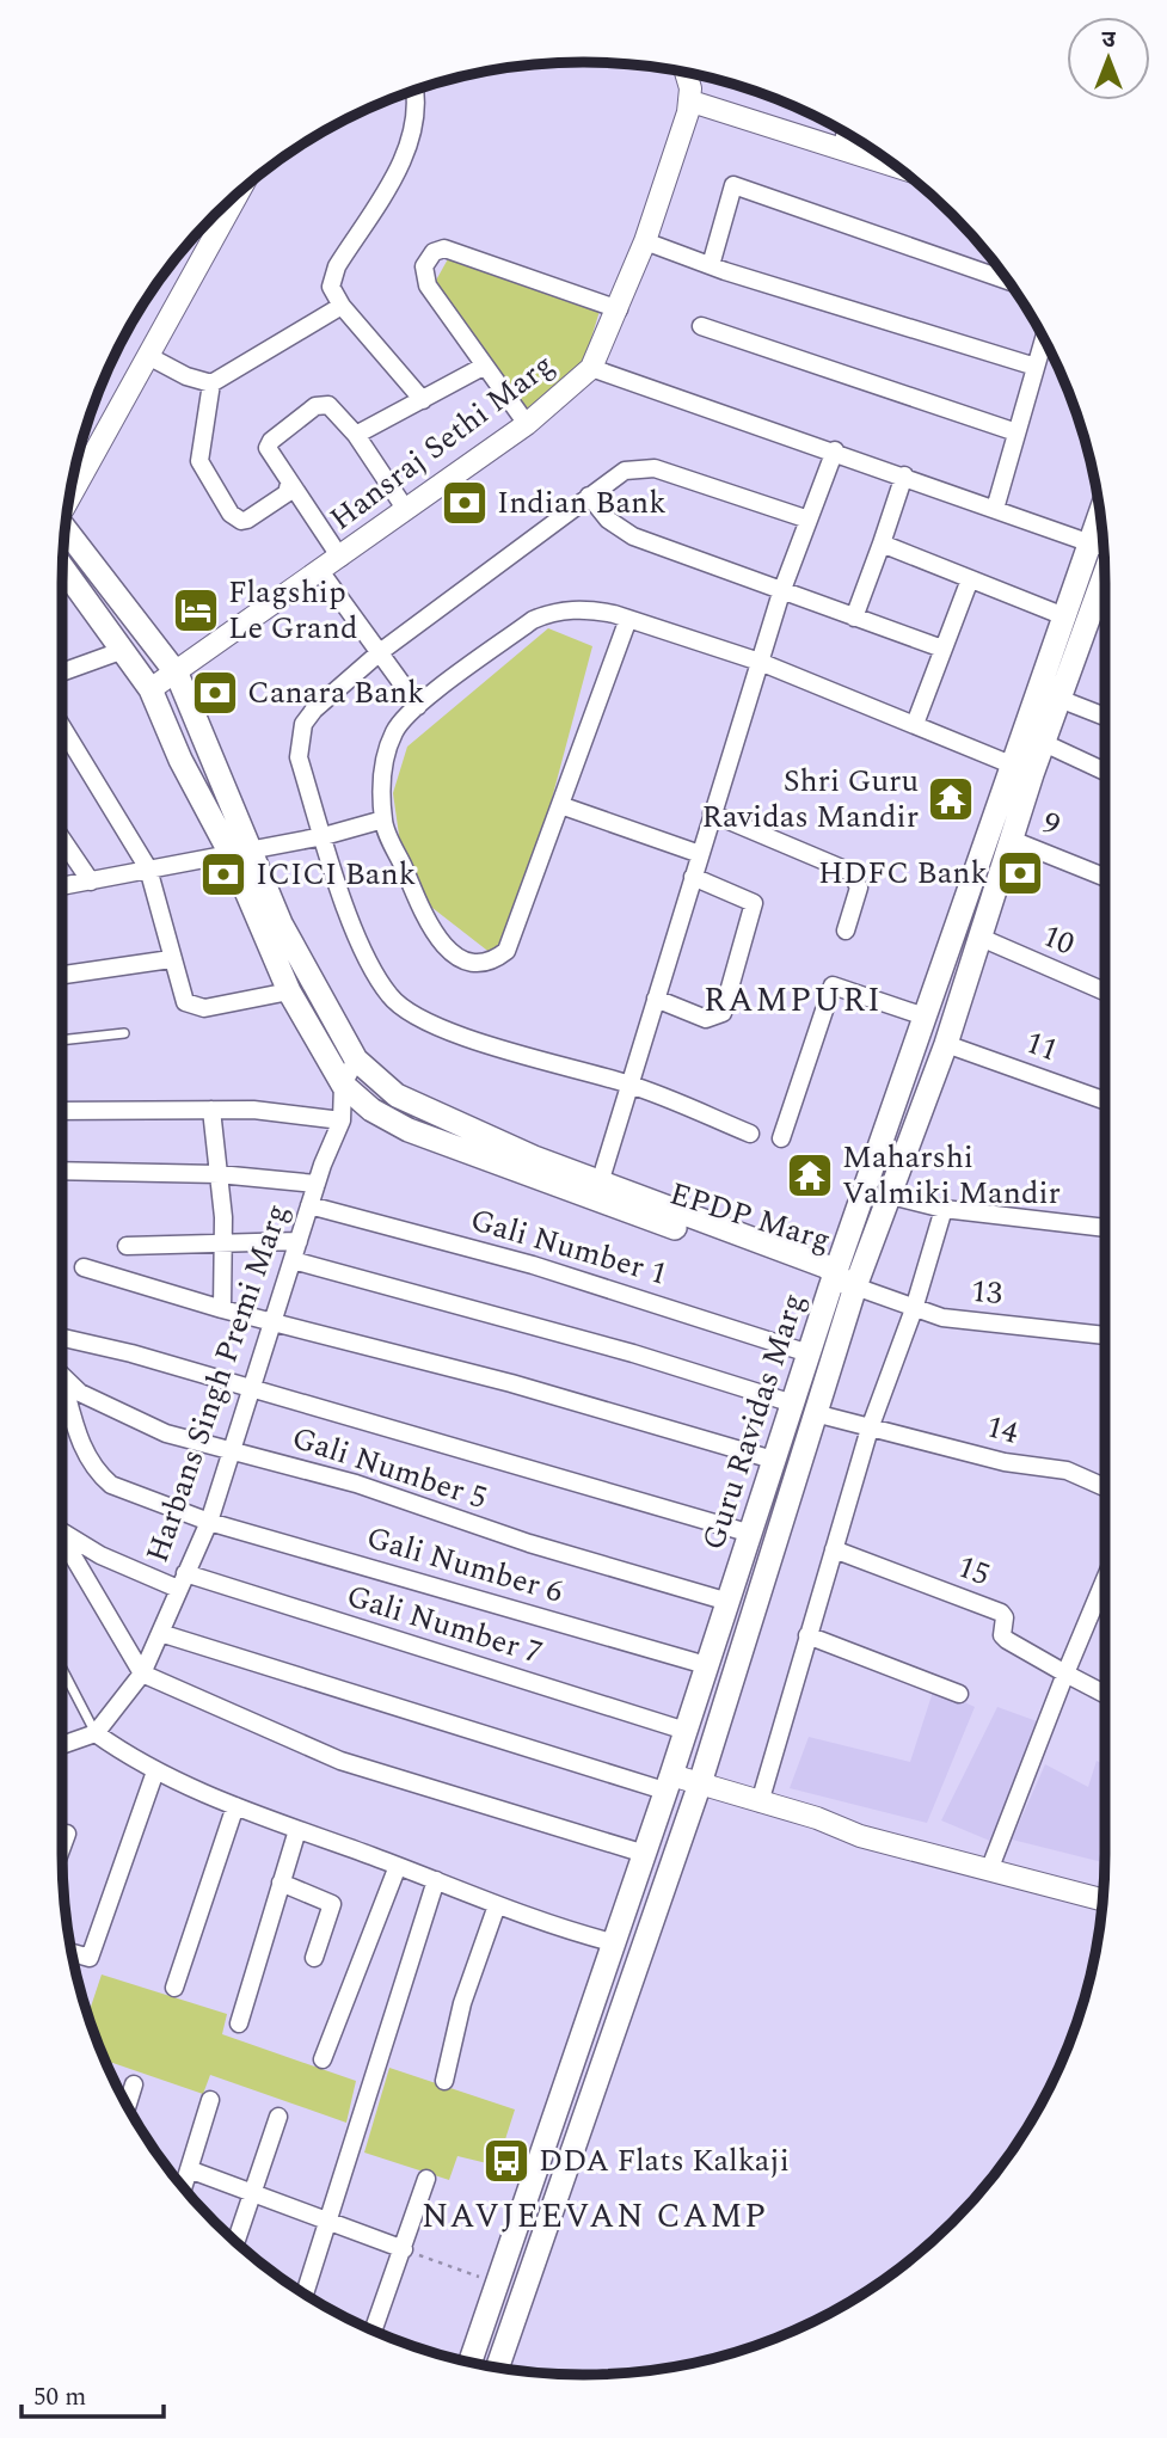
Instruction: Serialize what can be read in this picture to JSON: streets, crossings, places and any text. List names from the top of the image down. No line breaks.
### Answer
{"streets":{"main road":["EPDP Marg","Guru Ravidas Marg"],"street":["Hansraj Sethi Marg","9","10","11","Gali Number 1","13","Harbans Singh Premi Marg","14","Gali Number 5","Gali Number 6","15","Gali Number 7"]},"crossings":[["Hansraj Sethi Marg","EPDP Marg"],["9","Guru Ravidas Marg"],["10","Guru Ravidas Marg"],["11","Guru Ravidas Marg"],["EPDP Marg","13"],["EPDP Marg","Harbans Singh Premi Marg"],["EPDP Marg","Guru Ravidas Marg"],["Gali Number 1","Harbans Singh Premi Marg"],["Gali Number 1","Guru Ravidas Marg"],["13","Guru Ravidas Marg"],["Harbans Singh Premi Marg","14"],["Harbans Singh Premi Marg","Gali Number 5"],["Harbans Singh Premi Marg","Gali Number 6"],["Harbans Singh Premi Marg","Gali Number 7"],["Guru Ravidas Marg","14"],["Guru Ravidas Marg","Gali Number 5"],["Guru Ravidas Marg","Gali Number 6"],["Guru Ravidas Marg","Gali Number 7"],["Gali Number 5","Gali Number 6"]],"districts":["RAMPURI","NAVJEEVAN CAMP"],"places":{"bank":["Indian Bank","Canara Bank","HDFC Bank","ICICI Bank"],"hotel":["Flagship Le Grand"],"temple":["Shri Guru Ravidas Mandir","Maharshi Valmiki Mandir"],"bus stop":["DDA Flats Kalkaji"]},"scale_bar":"50 m","north":"top"}
